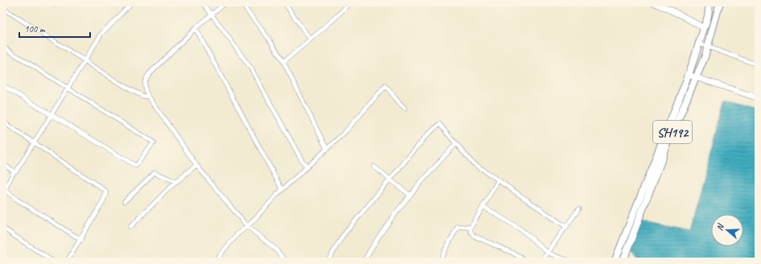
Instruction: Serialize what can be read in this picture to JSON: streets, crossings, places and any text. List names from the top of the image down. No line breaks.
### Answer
{"streets":{"main road":["SH192"]},"scale_bar":"100 m","north":"left"}
